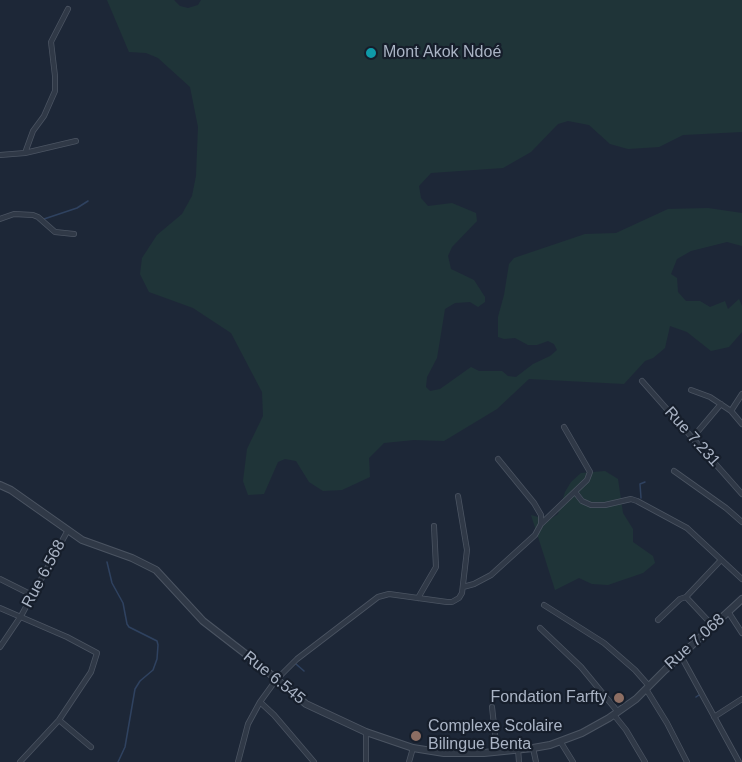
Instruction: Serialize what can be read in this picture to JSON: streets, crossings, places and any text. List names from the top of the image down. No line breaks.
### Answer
{"streets":{"street":["Rue 7.231","Rue 6.568","Rue 7.068","Rue 6.545"]},"crossings":[["Rue 6.568","Rue 6.545"],["Rue 7.068","Rue 6.545"]],"places":["Mont Akok Ndoé","Fondation Farfty","Complexe Scolaire Bilingue Benta"]}
